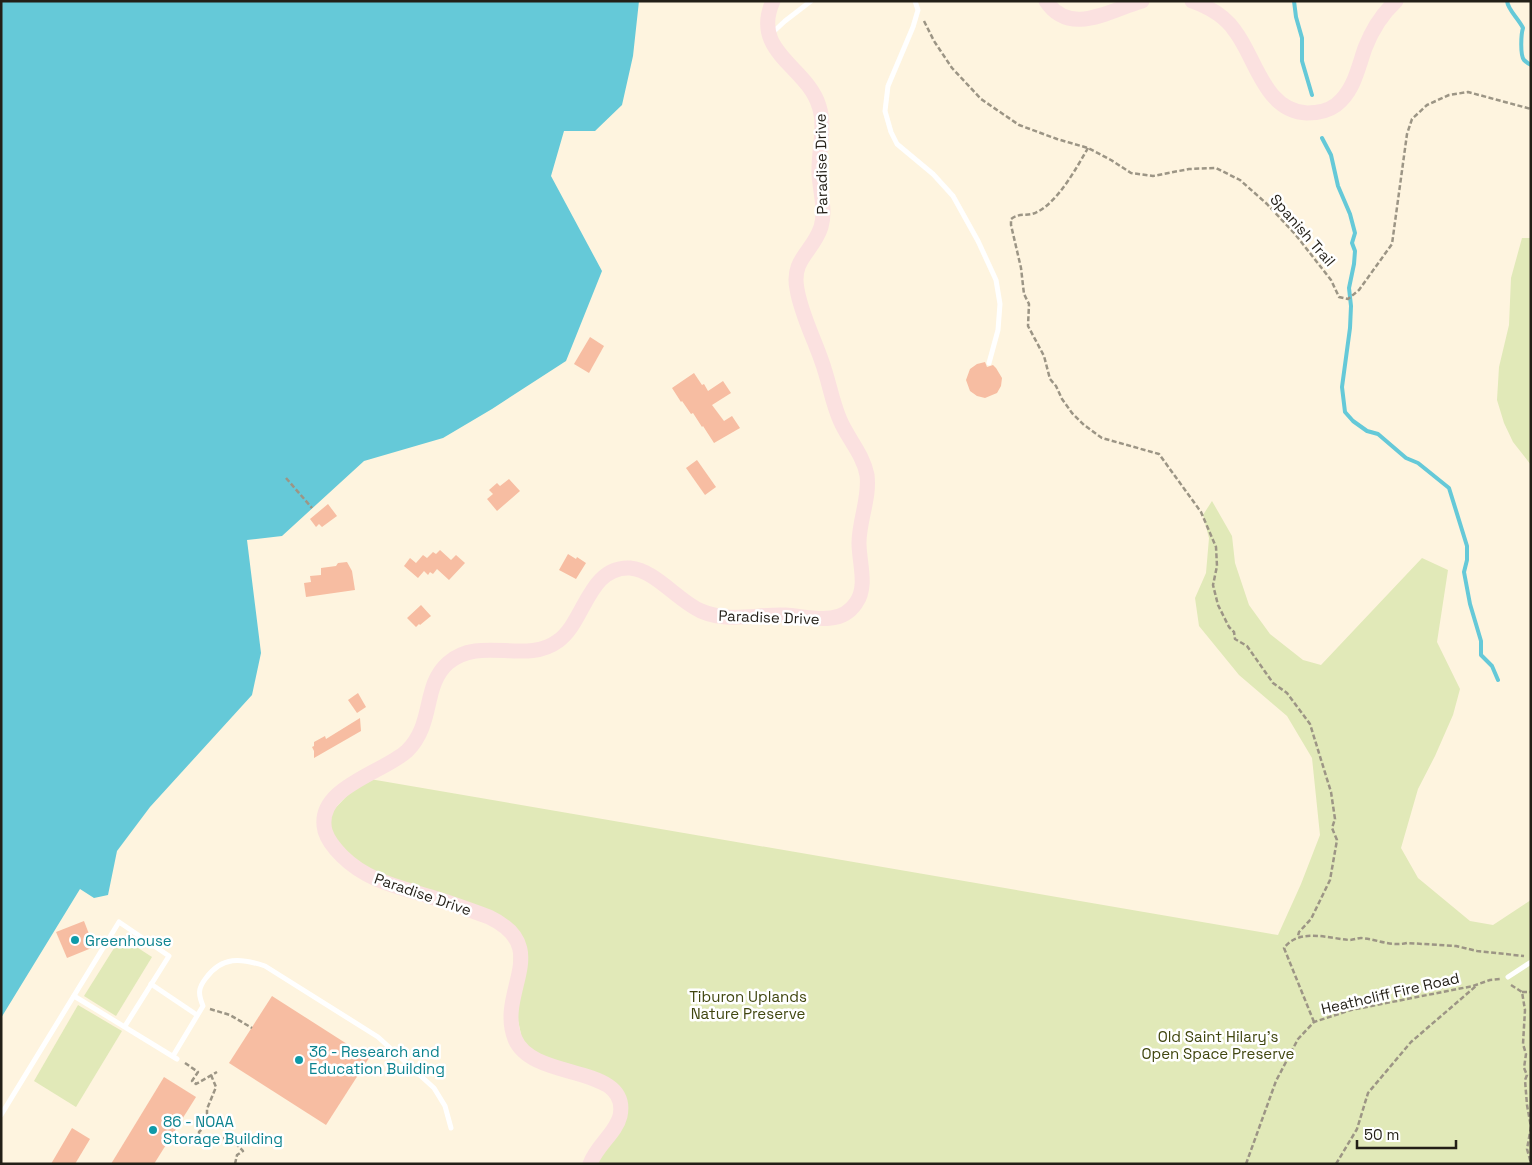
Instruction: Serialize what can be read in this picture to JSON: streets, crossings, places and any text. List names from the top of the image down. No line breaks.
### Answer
{"streets":{"street":["Paradise Drive"],"path":["Spanish Trail","Heathcliff Fire Road"]},"parks":["Tiburon Uplands Nature Preserve","Old Saint Hilary's Open Space Preserve"],"places":["Greenhouse","36 - Research and Education Building","86 - NOAA Storage Building"],"scale_bar":"50 m"}
